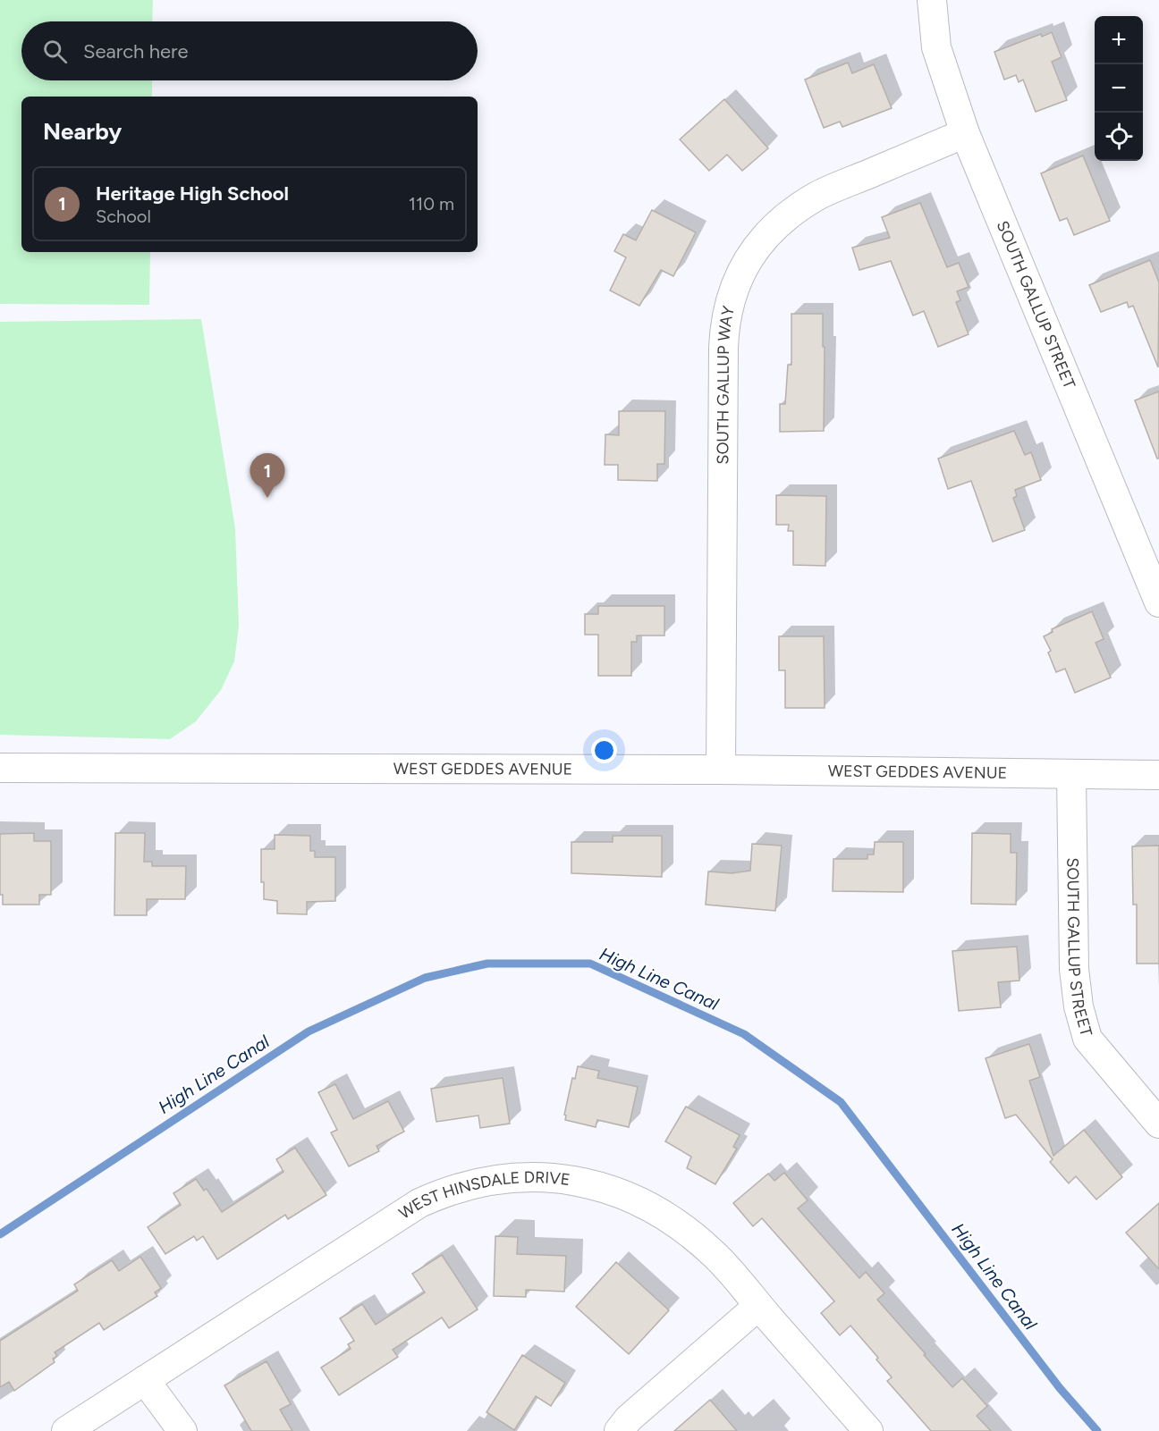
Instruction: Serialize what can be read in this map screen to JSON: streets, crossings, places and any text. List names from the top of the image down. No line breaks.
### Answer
{"streets":{"street":["SOUTH GALLUP STREET","SOUTH GALLUP WAY","WEST GEDDES AVENUE","WEST HINSDALE DRIVE"]},"crossings":[["SOUTH GALLUP STREET","SOUTH GALLUP WAY"],["SOUTH GALLUP STREET","WEST GEDDES AVENUE"],["SOUTH GALLUP WAY","WEST GEDDES AVENUE"]],"water":["High Line Canal"],"page":{"map_buttons":["+","−"],"search":"Search here","heading":"Nearby","list":[{"mark":"1","name":"Heritage High School","note":"School","value":"110 m"}],"pins":"1"}}
